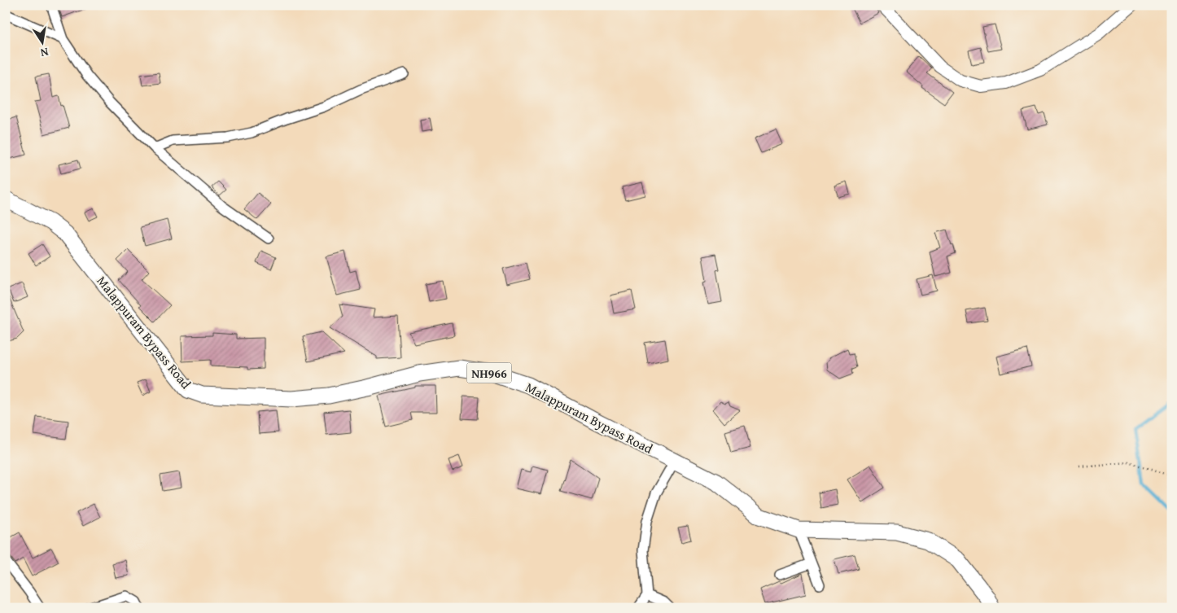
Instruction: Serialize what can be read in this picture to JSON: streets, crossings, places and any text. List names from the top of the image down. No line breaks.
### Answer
{"streets":{"highway":["Malappuram Bypass Road","NH966"]},"north":"bottom"}
